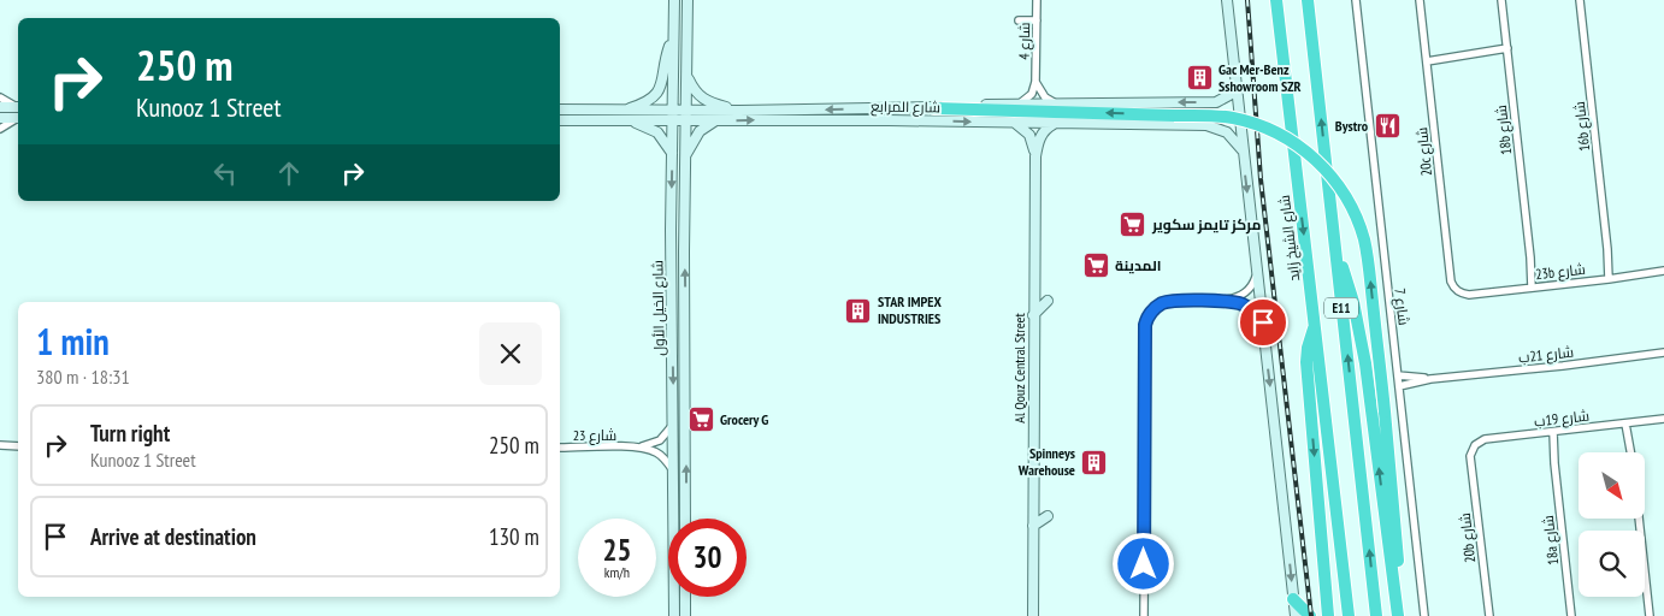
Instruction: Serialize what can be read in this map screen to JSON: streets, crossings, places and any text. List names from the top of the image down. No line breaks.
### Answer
{"streets":{"highway":["شارع الشيخ زايد","E11"],"street":["شارع 4","شارع المرابع","16b شارع","18b شارع","20c شارع","23b شارع","شارع 7","شارع الخيل الأول","شارع 21ب","Al Qouz Central Street","شارع 19ب","شارع 23","20b شارع","18a شارع"]},"crossings":[["شارع 4","شارع المرابع"],["شارع المرابع","شارع الخيل الأول"],["شارع المرابع","Al Qouz Central Street"],["16b شارع","23b شارع"],["18b شارع","23b شارع"],["20c شارع","23b شارع"],["شارع 7","شارع 21ب"],["شارع الخيل الأول","شارع 23"],["شارع 19ب","20b شارع"],["شارع 19ب","18a شارع"]],"places":{"building":["Gac Mer-Benz Sshowroom SZR","STAR IMPEX INDUSTRIES","Spinneys Warehouse"],"restaurant":["Bystro"],"supermarket":["مركز تايمز سكوير","المدينة","Grocery G"]},"north":"bottom right","page":{"turn":["250 m","Kunooz 1 Street"],"heading":["1 min","380 m · 18:31"],"list":[{"name":"Turn right","note":"Kunooz 1 Street","value":"250 m"},{"name":"Arrive at destination","value":"130 m"}],"speed":"25 km/h","limit":"30"}}
